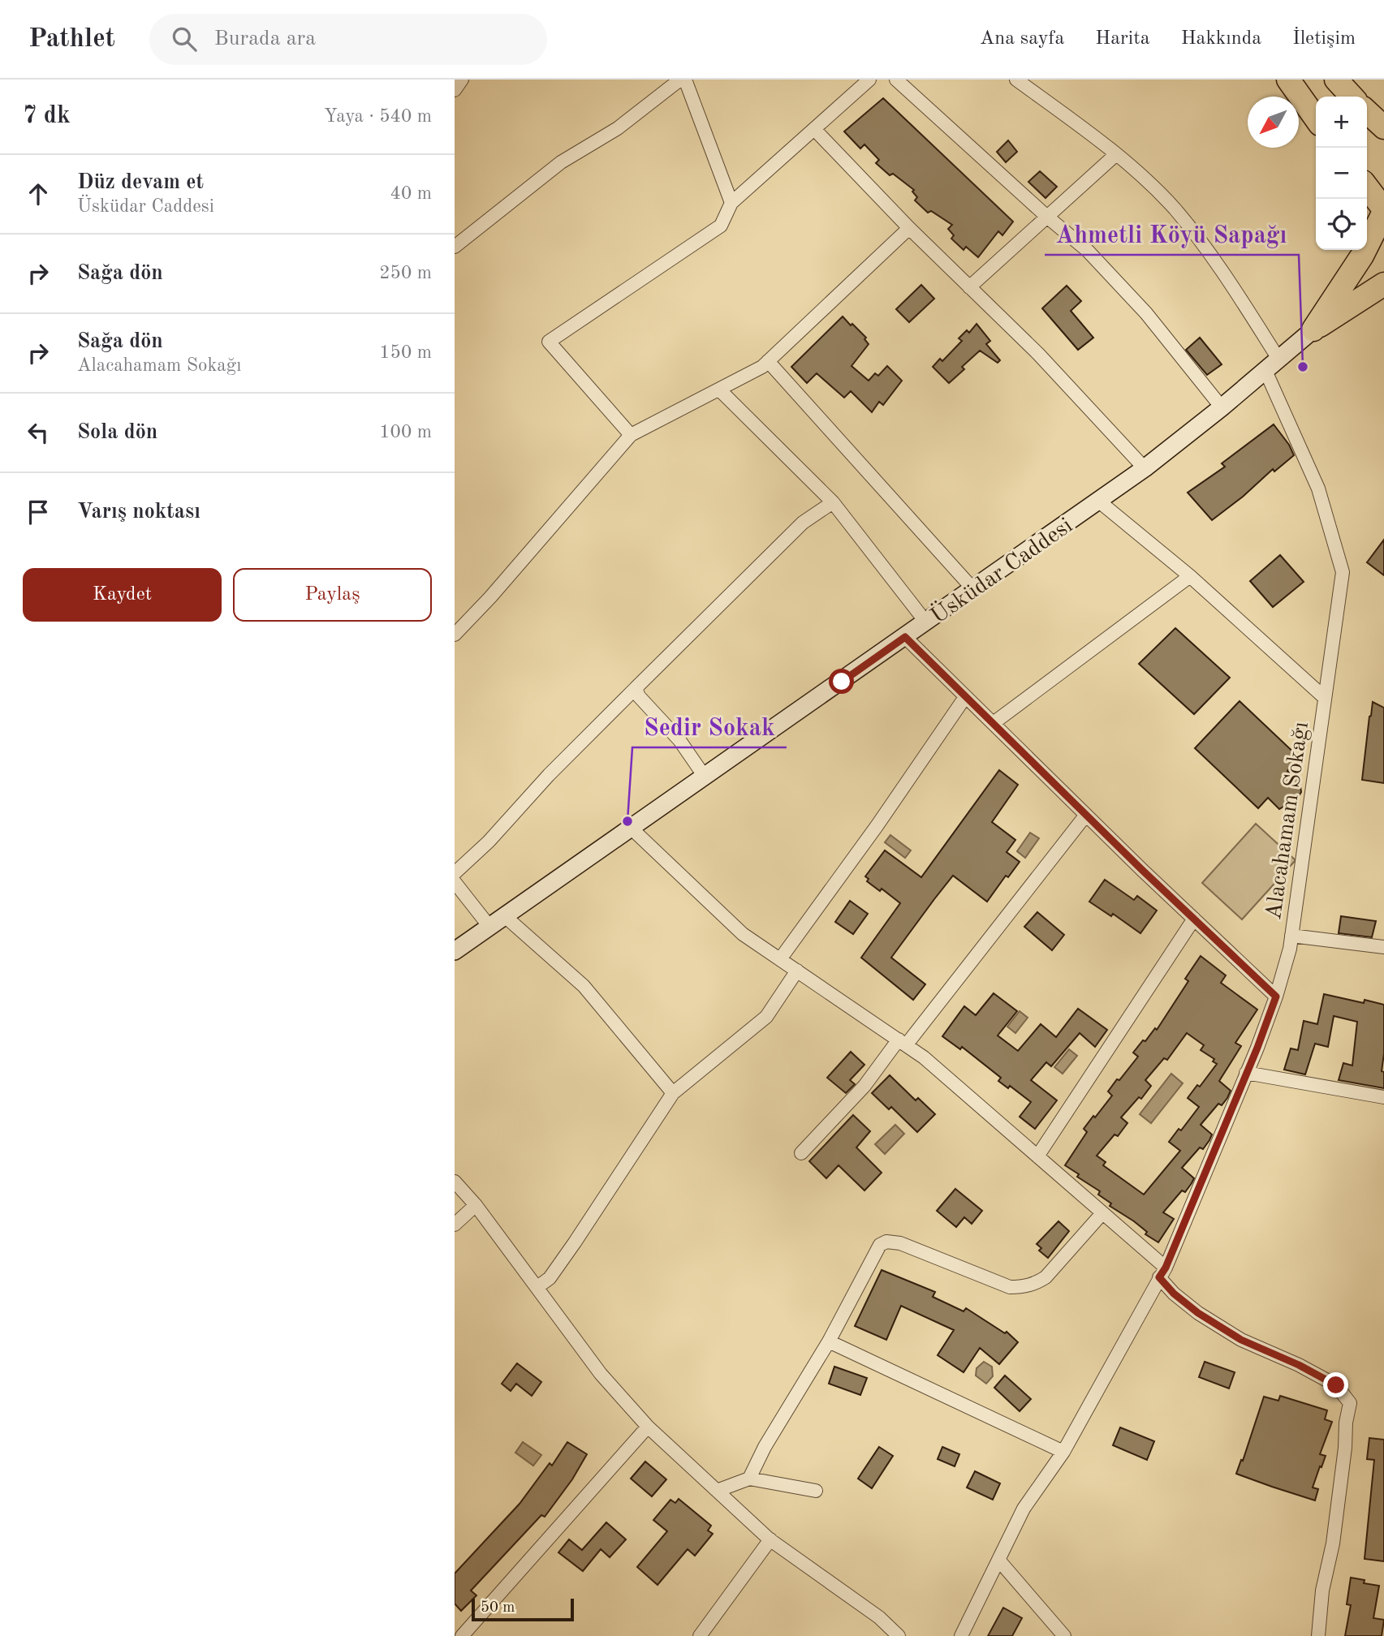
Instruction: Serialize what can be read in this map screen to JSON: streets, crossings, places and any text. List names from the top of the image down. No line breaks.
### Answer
{"streets":{"highway":["Üsküdar Caddesi"],"street":["Alacahamam Sokağı"]},"crossings":[["Üsküdar Caddesi","Alacahamam Sokağı"]],"places":["Ahmetli Köyü Sapağı","Sedir Sokak"],"scale_bar":"50 m","north":"bottom left","page":{"header":"Pathlet","search":"Burada ara","nav":["Ana sayfa","Harita","Hakkında","İletişim"],"heading":["7 dk","Yaya · 540 m"],"map_buttons":["+","−"],"list":[["Düz devam et","Üsküdar Caddesi","40 m"],["Sağa dön","250 m"],["Sağa dön","Alacahamam Sokağı","150 m"],["Sola dön","100 m"],"Varış noktası"],"buttons":["Kaydet","Paylaş"],"scale":"50 m"}}
